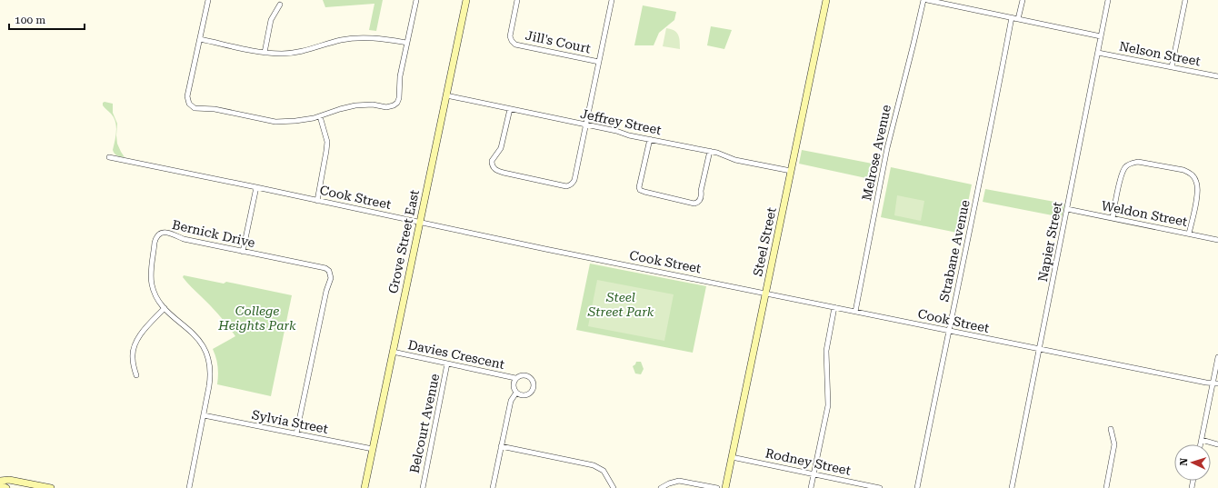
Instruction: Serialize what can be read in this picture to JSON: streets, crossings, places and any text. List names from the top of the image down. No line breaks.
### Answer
{"streets":{"street":["Jill's Court","Nelson Street","Jeffrey Street","Melrose Avenue","Cook Street","Weldon Street","Bernick Drive","Grove Street East","Steel Street","Napier Street","Strabane Avenue","Davies Crescent","Sylvia Street","Belcourt Avenue","Rodney Street"]},"crossings":[["Nelson Street","Napier Street"],["Jeffrey Street","Grove Street East"],["Jeffrey Street","Steel Street"],["Melrose Avenue","Cook Street"],["Cook Street","Grove Street East"],["Cook Street","Steel Street"],["Cook Street","Napier Street"],["Cook Street","Strabane Avenue"],["Weldon Street","Napier Street"],["Bernick Drive","Sylvia Street"],["Grove Street East","Davies Crescent"],["Grove Street East","Sylvia Street"],["Steel Street","Rodney Street"],["Davies Crescent","Belcourt Avenue"]],"parks":["Steel Street Park","College Heights Park"],"scale_bar":"100 m","north":"left"}
